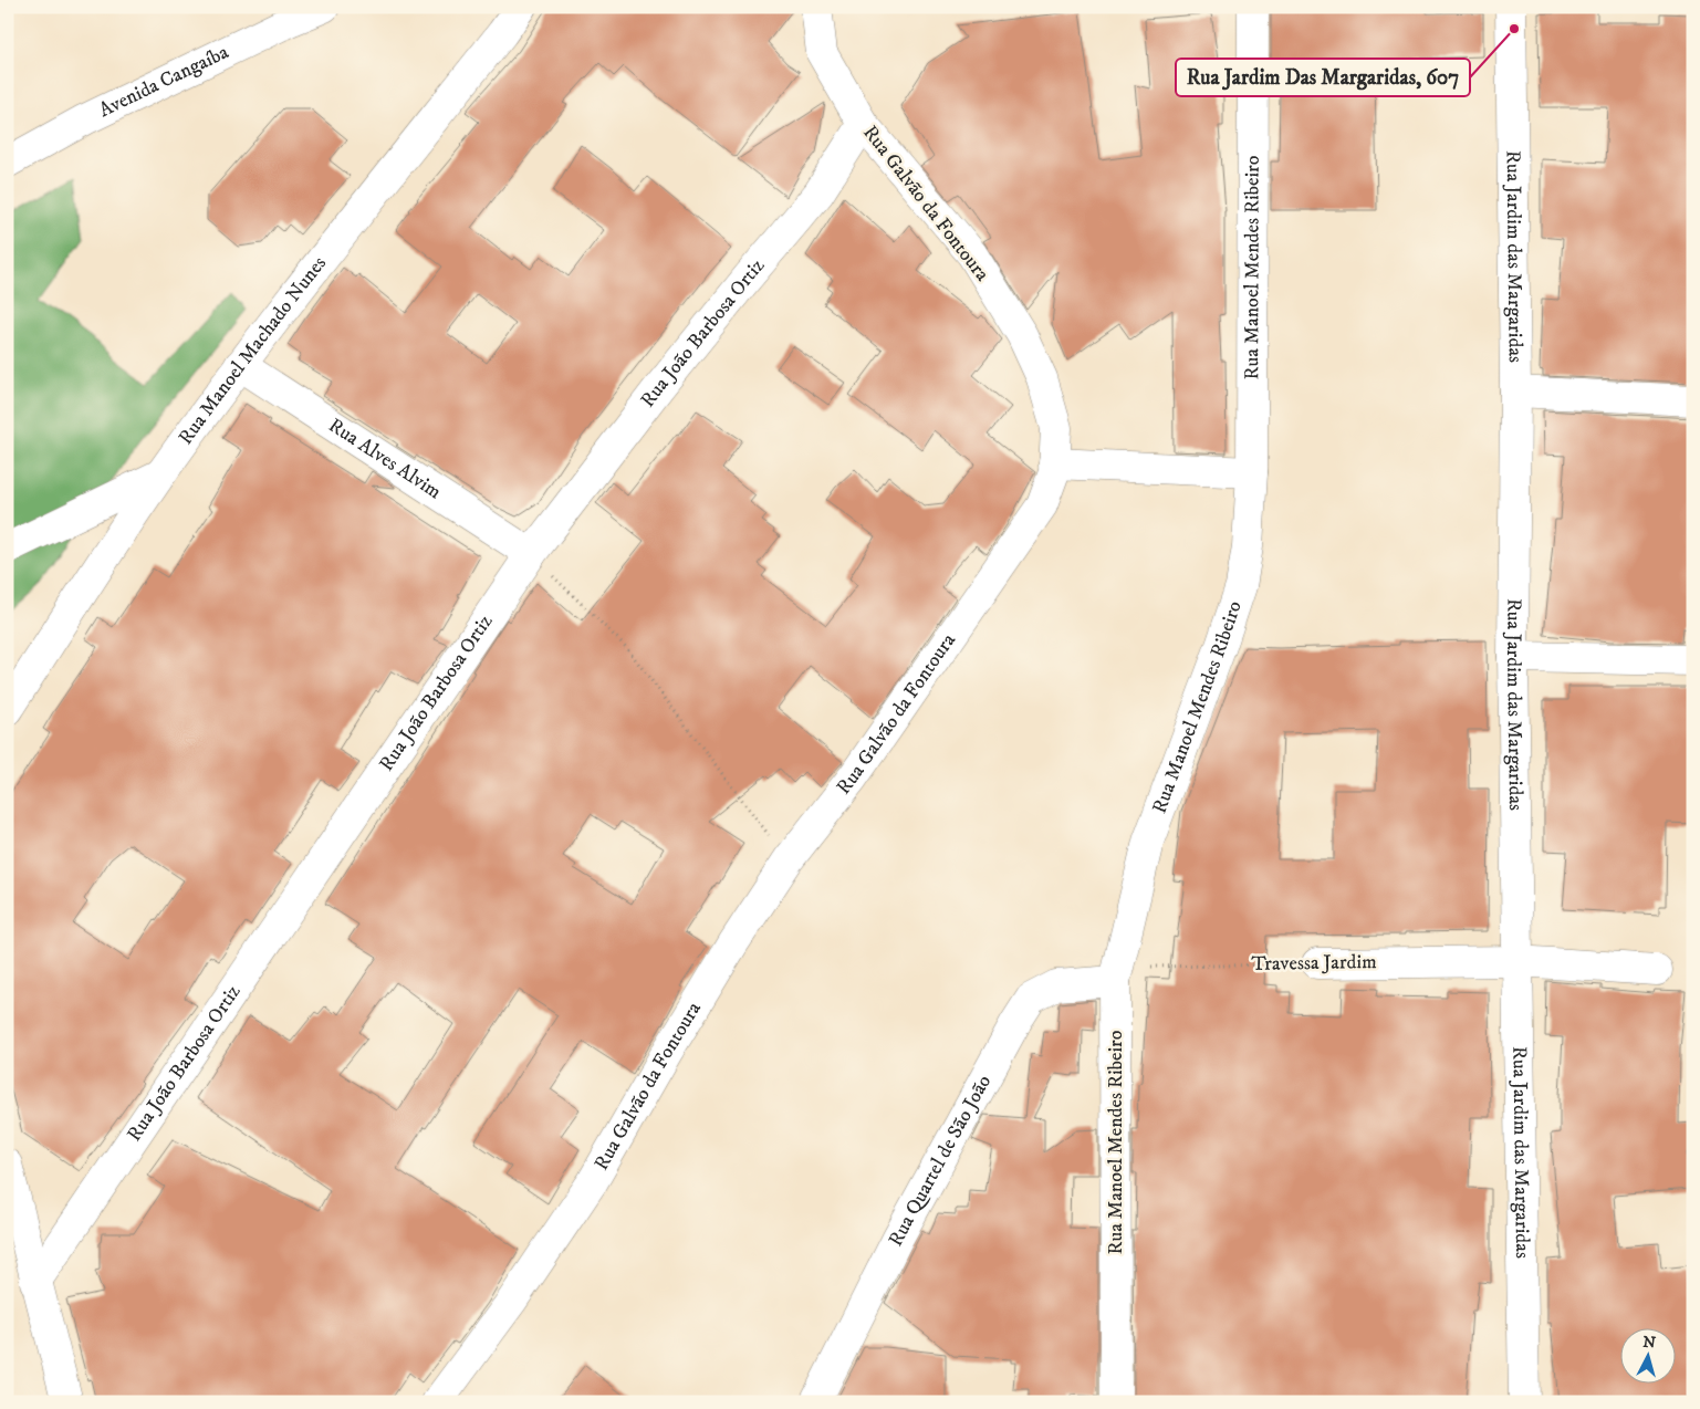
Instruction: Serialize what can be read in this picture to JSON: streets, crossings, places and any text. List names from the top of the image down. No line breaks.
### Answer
{"streets":{"street":["Avenida Cangaíba","Rua Galvão da Fontoura","Rua Jardim das Margaridas","Rua Manoel Mendes Ribeiro","Rua João Barbosa Ortiz","Rua Manoel Machado Nunes","Rua Alves Alvim","Travessa Jardim","Rua Quartel de São João"]},"crossings":[["Rua Galvão da Fontoura","Rua João Barbosa Ortiz"],["Rua Jardim das Margaridas","Travessa Jardim"],["Rua Manoel Mendes Ribeiro","Travessa Jardim"],["Rua Manoel Mendes Ribeiro","Rua Quartel de São João"],["Rua João Barbosa Ortiz","Rua Alves Alvim"],["Rua Manoel Machado Nunes","Rua Alves Alvim"],["Travessa Jardim","Rua Quartel de São João"]],"places":["Rua Jardim Das Margaridas, 607"],"north":"top"}
